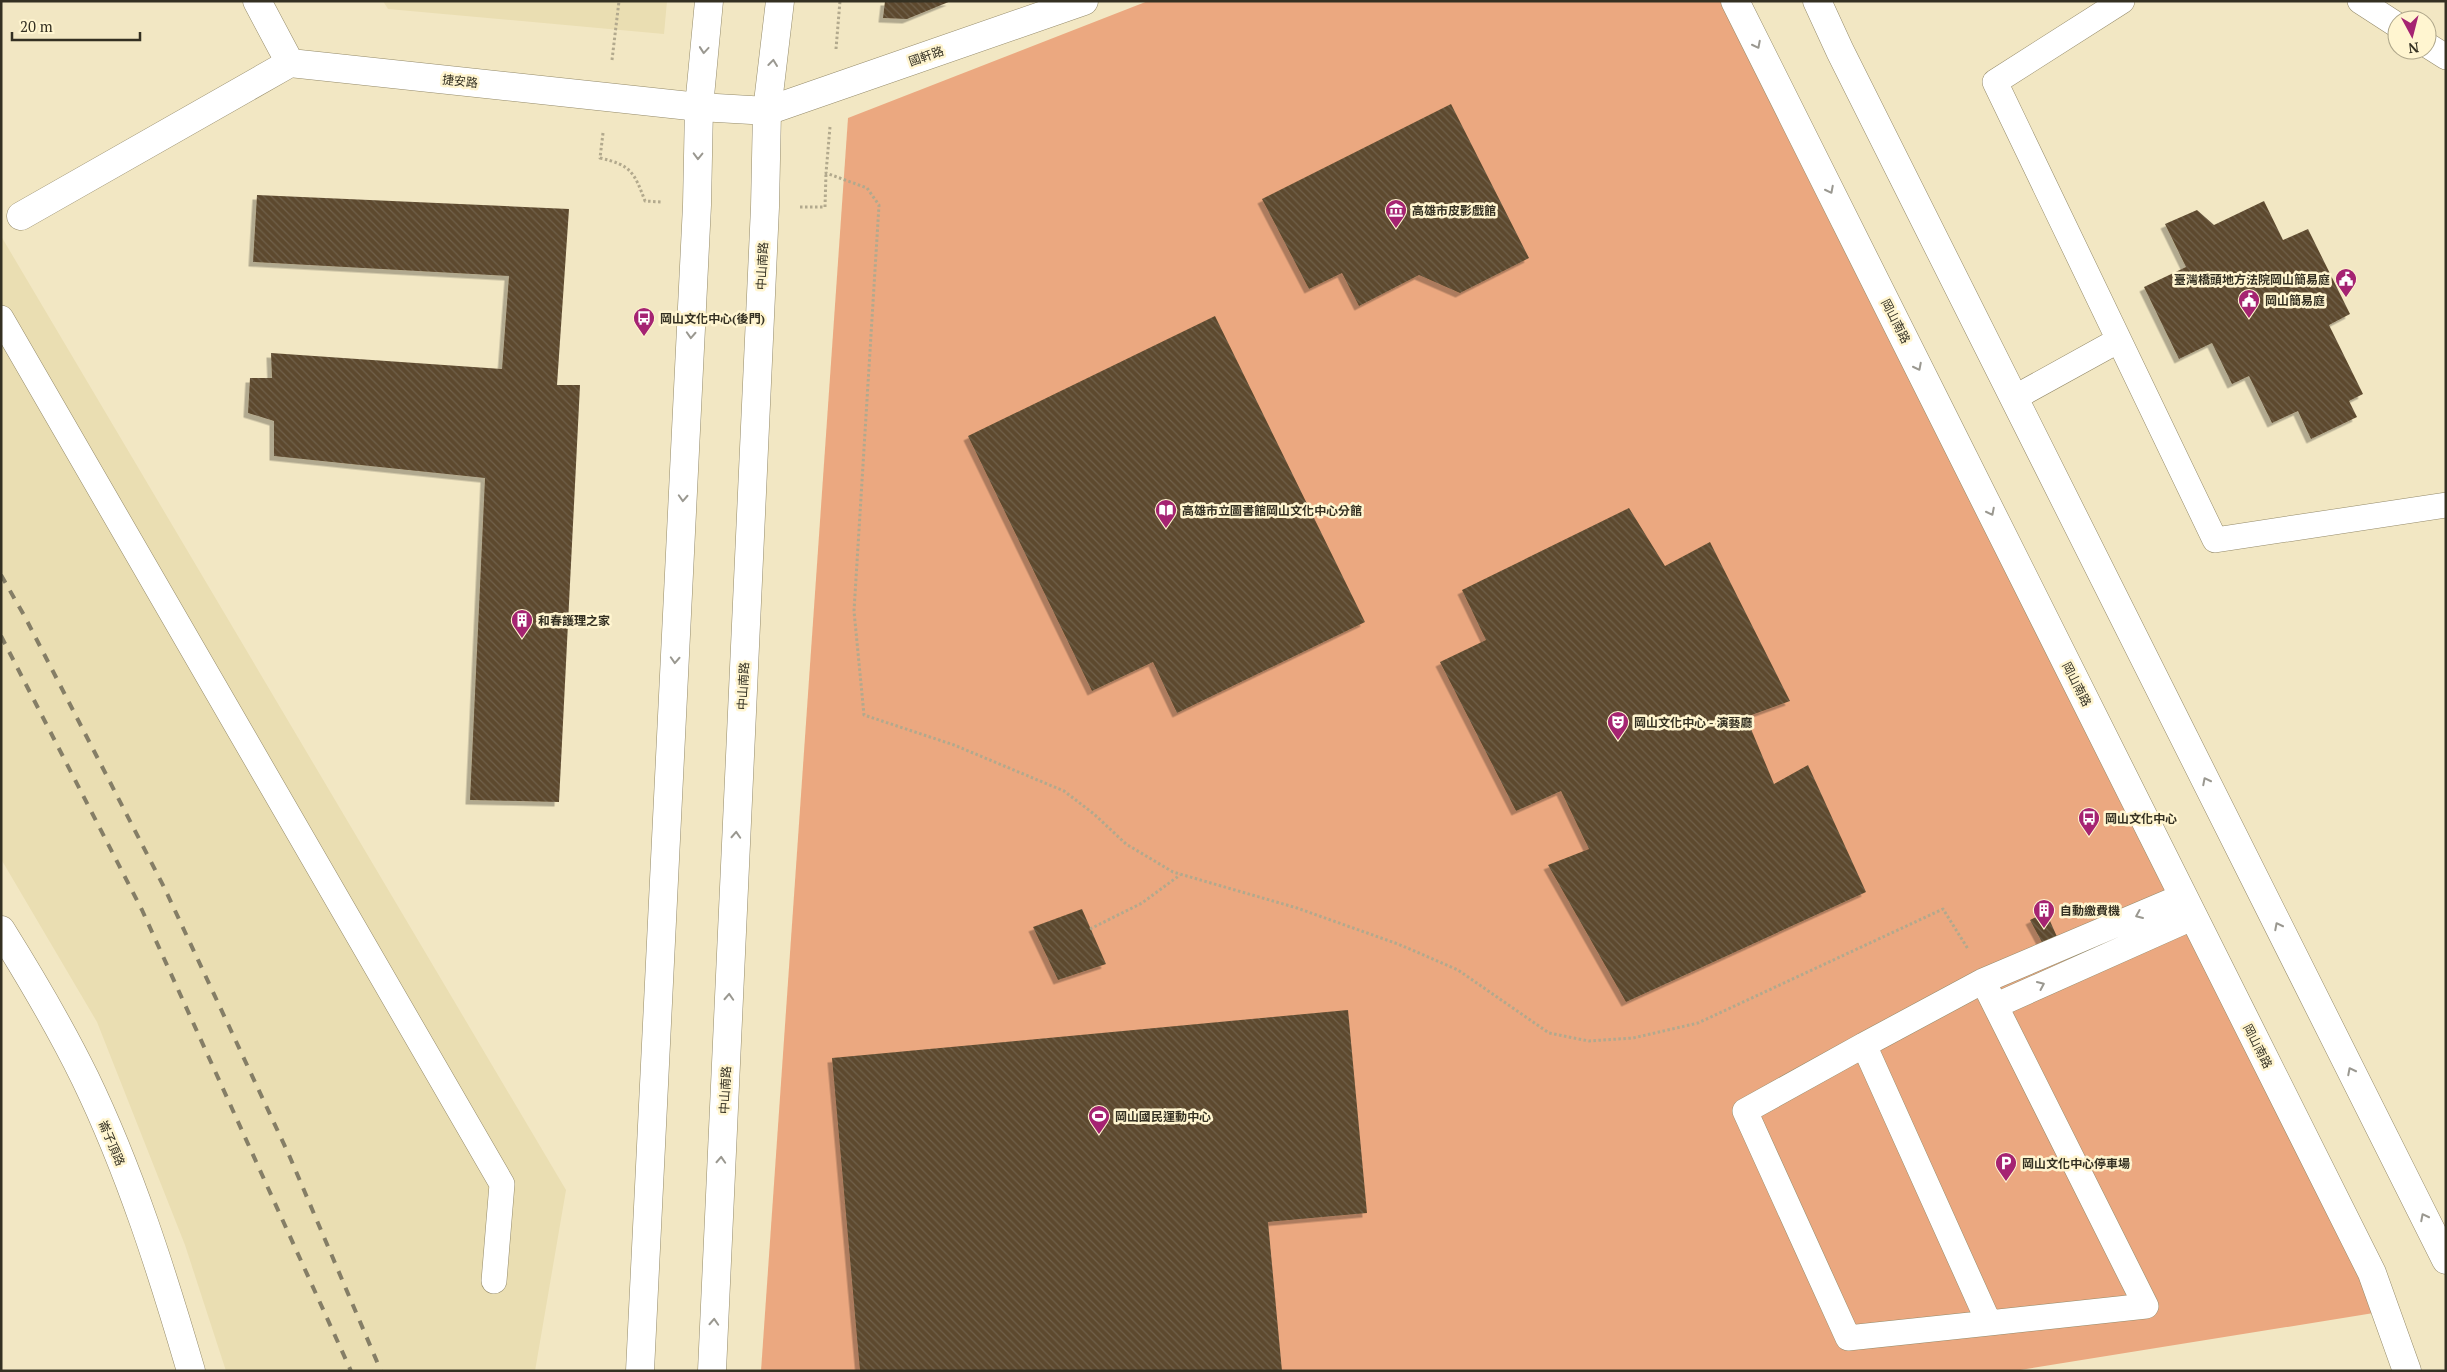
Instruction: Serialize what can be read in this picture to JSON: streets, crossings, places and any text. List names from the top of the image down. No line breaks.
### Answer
{"streets":{"street":["國軒路","捷安路","中山南路","岡山南路","崙子頂路"]},"crossings":[["國軒路","捷安路"],["國軒路","中山南路"],["捷安路","中山南路"]],"places":{"museum":["高雄市皮影戲館"],"public building":["臺灣橋頭地方法院岡山簡易庭","岡山簡易庭"],"bus stop":["岡山文化中心(後門)","岡山文化中心"],"library":["高雄市立圖書館岡山文化中心分館"],"building":["和春護理之家","自動繳費機"],"theatre":["岡山文化中心 - 演藝廳"],"sports":["岡山國民運動中心"],"parking":["岡山文化中心停車場"]},"scale_bar":"20 m","north":"bottom"}
